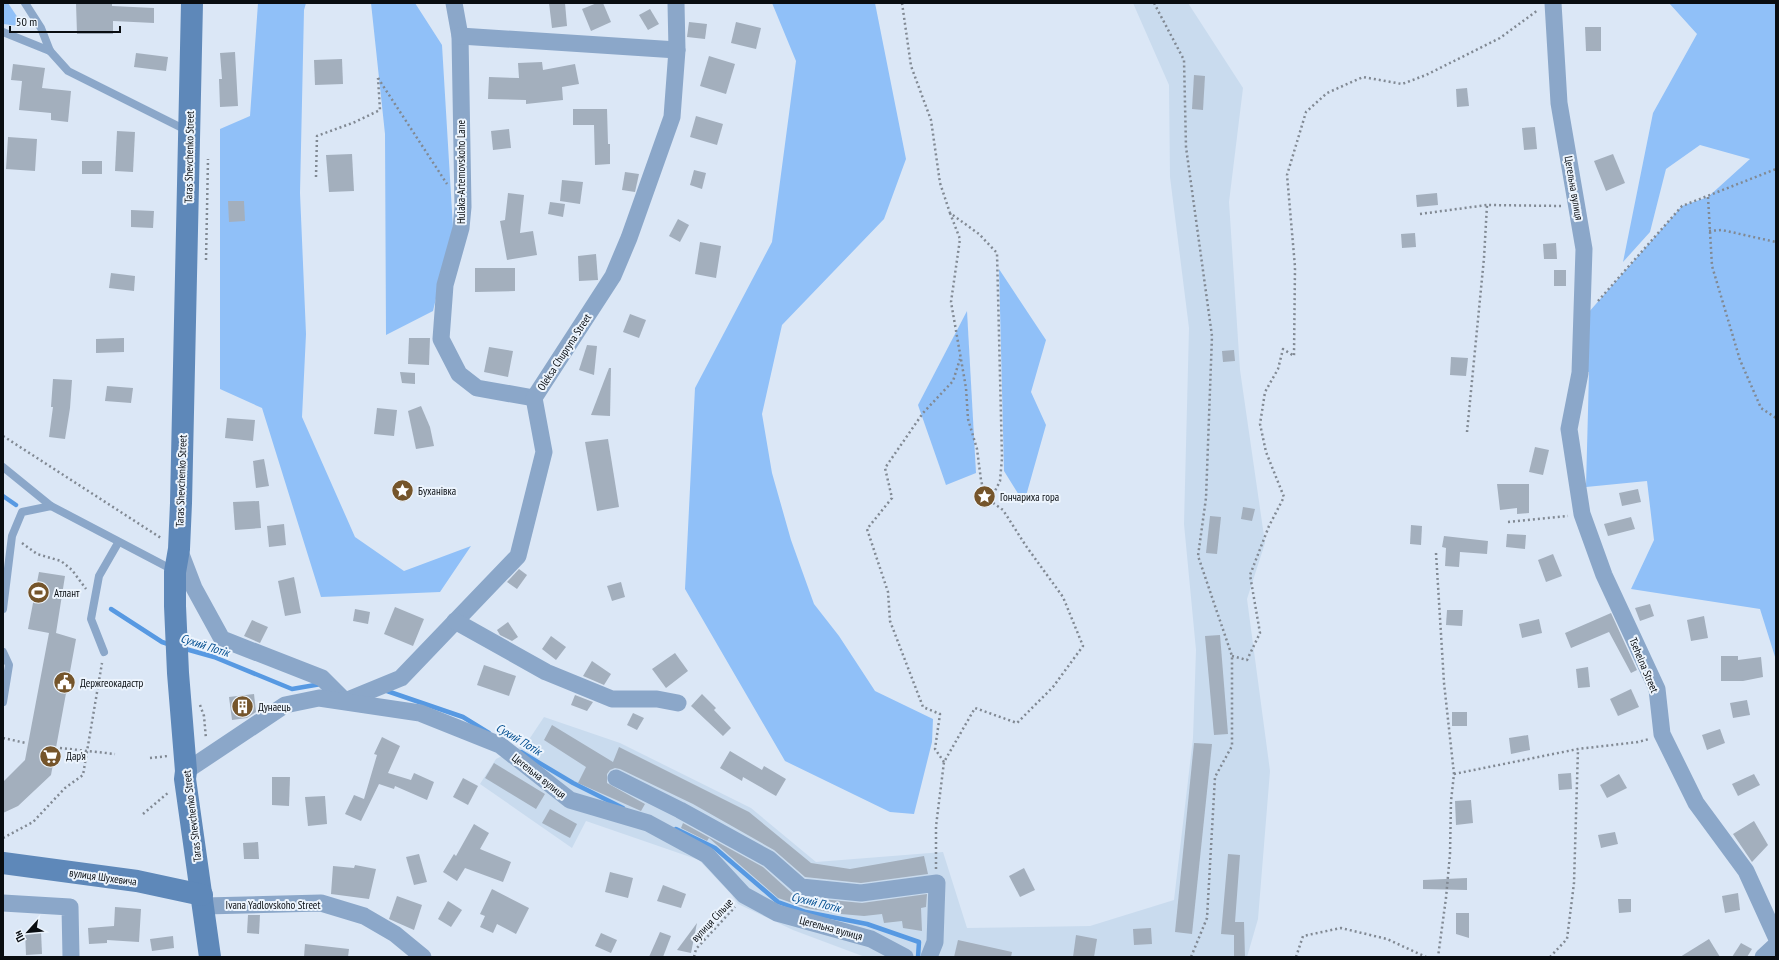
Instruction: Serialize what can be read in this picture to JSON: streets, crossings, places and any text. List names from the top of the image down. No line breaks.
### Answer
{"streets":{"street":["Taras Shevchenko Street","Hulaka-Artemovskoho Lane","Цегельна вулиця","Oleksa Chupryna Street","Tsehelna Street","вулиця Шухевича","Ivana Yadlovskoho Street"],"path":["вулиця Сільце"]},"crossings":[["Taras Shevchenko Street","Цегельна вулиця"],["Taras Shevchenko Street","вулиця Шухевича"],["Taras Shevchenko Street","Ivana Yadlovskoho Street"],["Hulaka-Artemovskoho Lane","Oleksa Chupryna Street"],["Цегельна вулиця","Oleksa Chupryna Street"],["Цегельна вулиця","Tsehelna Street"],["Цегельна вулиця","вулиця Сільце"],["вулиця Шухевича","Ivana Yadlovskoho Street"]],"water":["Сухий Потік"],"places":{"place":["Буханівка","Гончариха гора"],"sports":["Атлант"],"public building":["Держгеокадастр"],"building":["Дунаець"],"supermarket":["Дар’я"]},"scale_bar":"50 m","north":"bottom left"}
